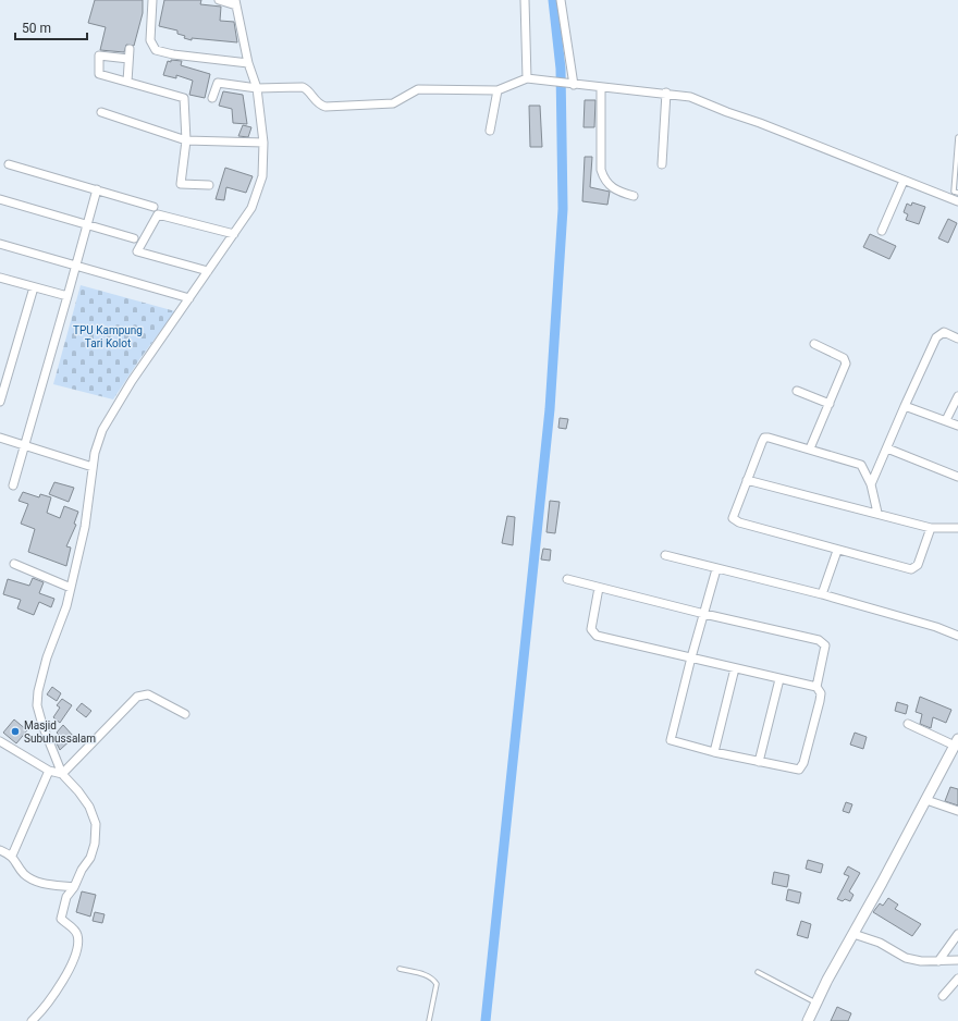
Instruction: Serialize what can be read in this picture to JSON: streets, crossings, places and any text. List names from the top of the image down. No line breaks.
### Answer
{"parks":["TPU Kampung Tari Kolot"],"places":["Masjid Subuhussalam"],"scale_bar":"50 m"}
